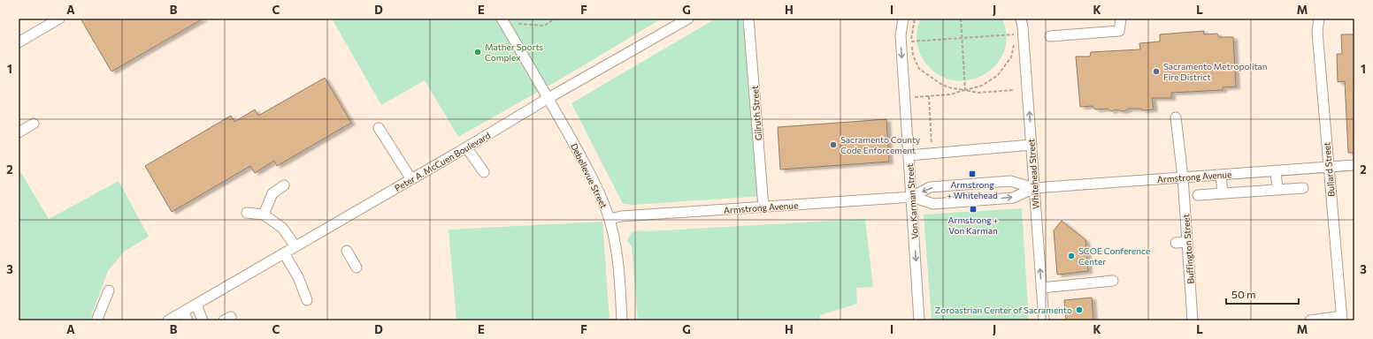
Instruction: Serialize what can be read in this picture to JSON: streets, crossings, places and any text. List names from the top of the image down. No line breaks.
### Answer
{"streets":{"street":["Gilruth Street","Peter A. McCuen Boulevard","Bullard Street","Whitehead Street","Debellevue Street","Armstrong Avenue","Von Karman Street","Buffington Street"]},"crossings":[["Gilruth Street","Armstrong Avenue"],["Peter A. McCuen Boulevard","Debellevue Street"],["Bullard Street","Armstrong Avenue"],["Whitehead Street","Armstrong Avenue"],["Debellevue Street","Armstrong Avenue"],["Armstrong Avenue","Von Karman Street"],["Armstrong Avenue","Buffington Street"]],"one_way":["Whitehead Street","Von Karman Street"],"places":{"other":["Mather Sports Complex","Sacramento Metropolitan Fire District","Sacramento County Code Enforcement","SCOE Conference Center","Zoroastrian Center of Sacramento"],"transit":["Armstrong + Whitehead","Armstrong + Von Karman"]},"scale_bar":"50 m","grid":{"columns":["A","B","C","D","E","F","G","H","I","J","K","L","M"],"rows":["1","2","3"]}}
